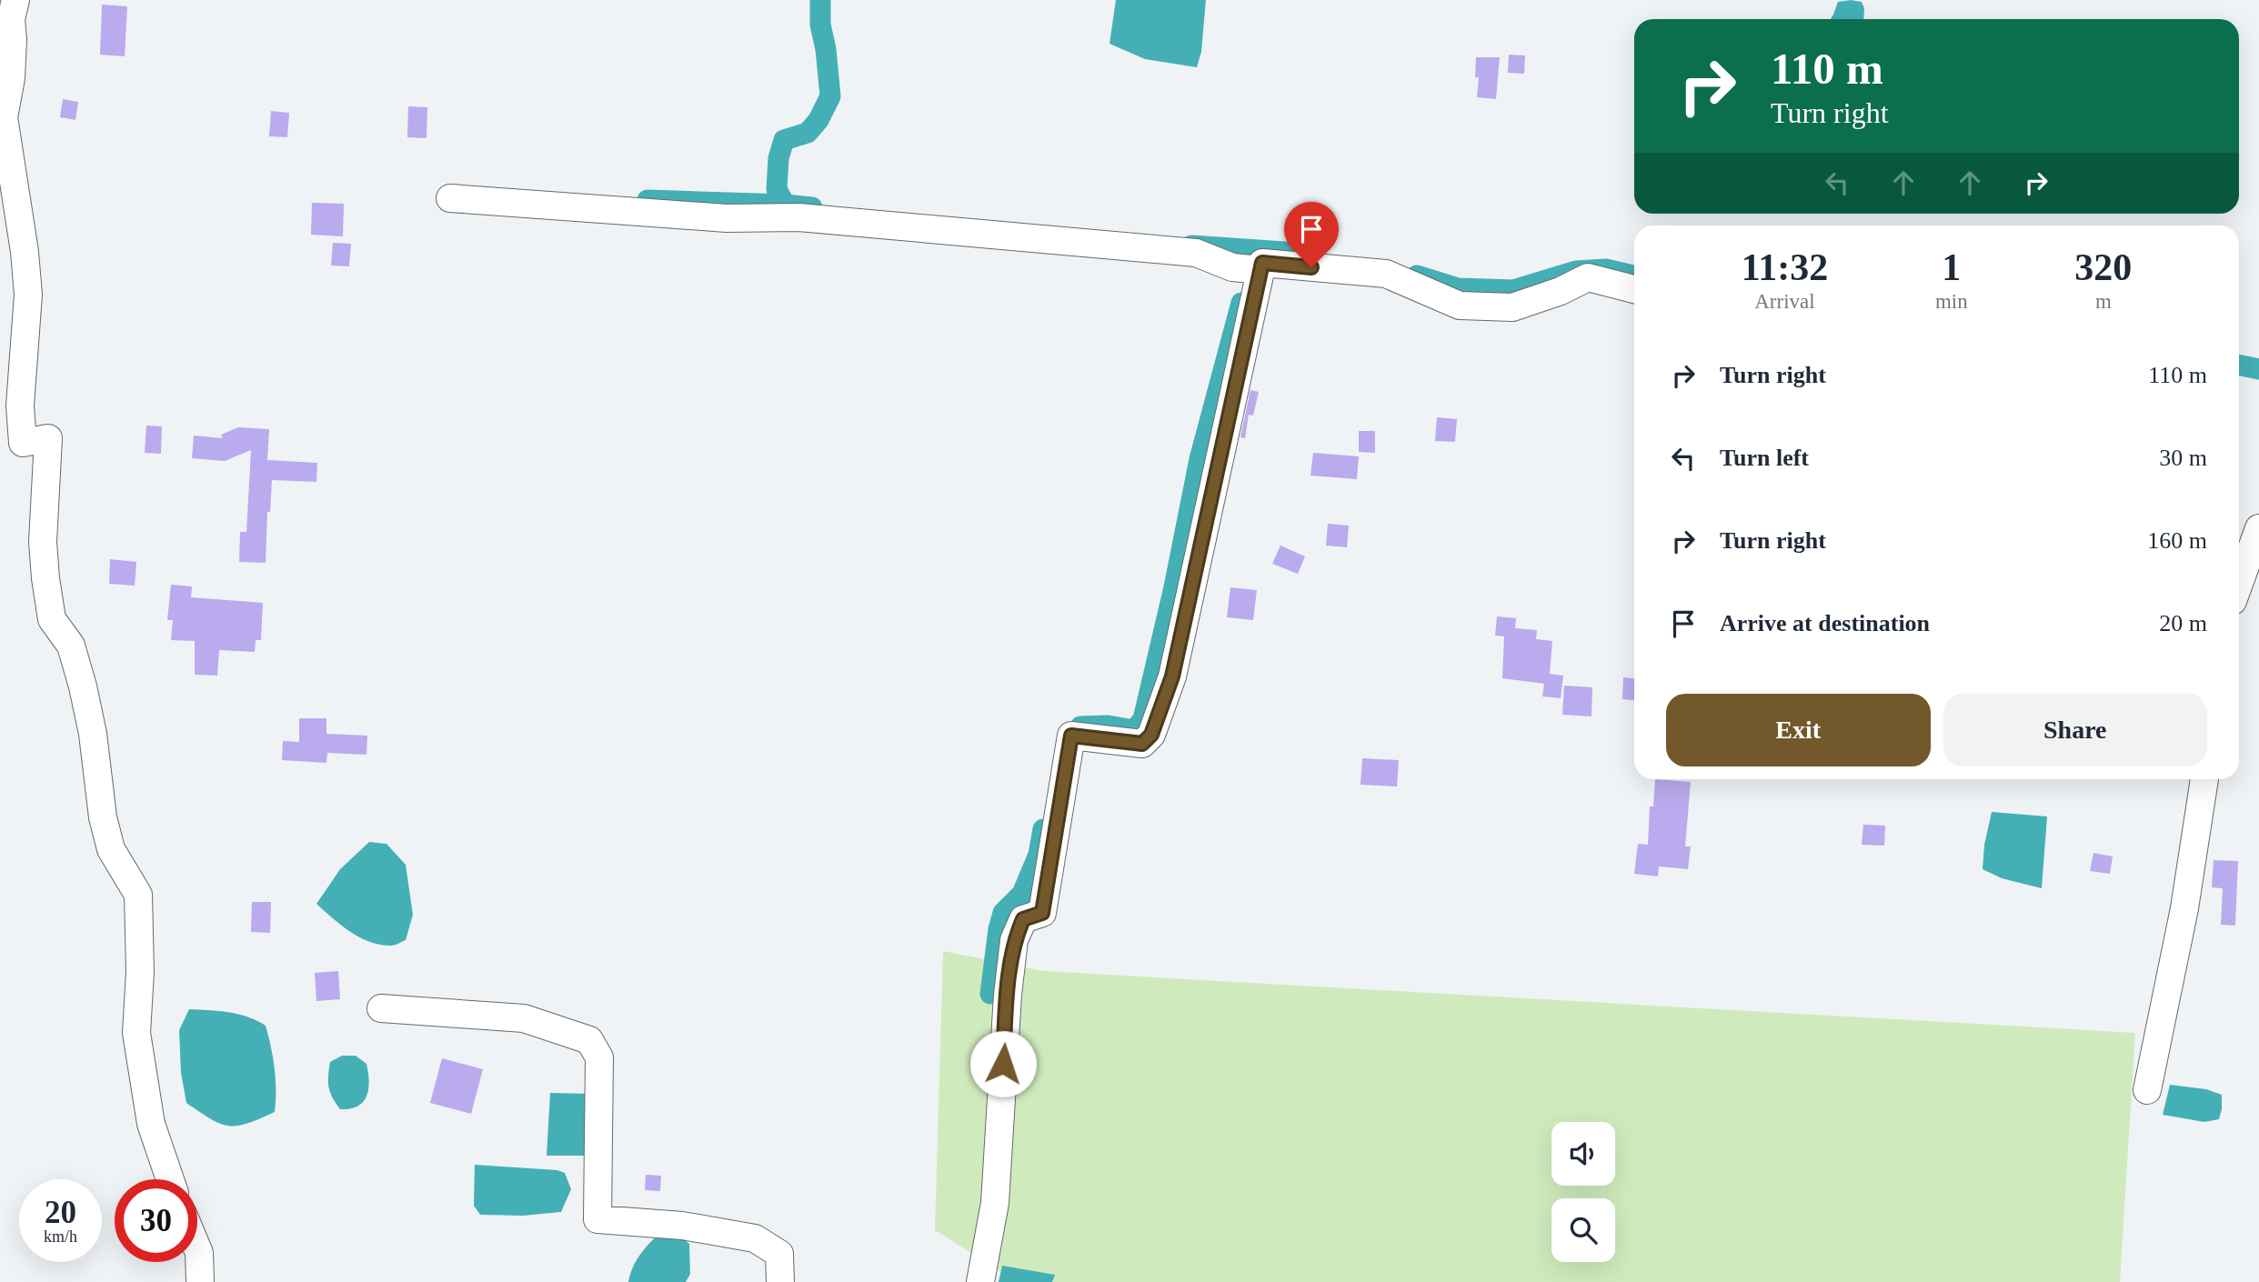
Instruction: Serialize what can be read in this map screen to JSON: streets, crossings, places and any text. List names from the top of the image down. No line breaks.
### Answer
{"page":{"turn":["110 m","Turn right"],"eta":["11:32","Arrival","1","min","320","m"],"list":[{"name":"Turn right","value":"110 m"},{"name":"Turn left","value":"30 m"},{"name":"Turn right","value":"160 m"},{"name":"Arrive at destination","value":"20 m"}],"buttons":["Exit","Share"],"speed":"20 km/h","limit":"30"}}
